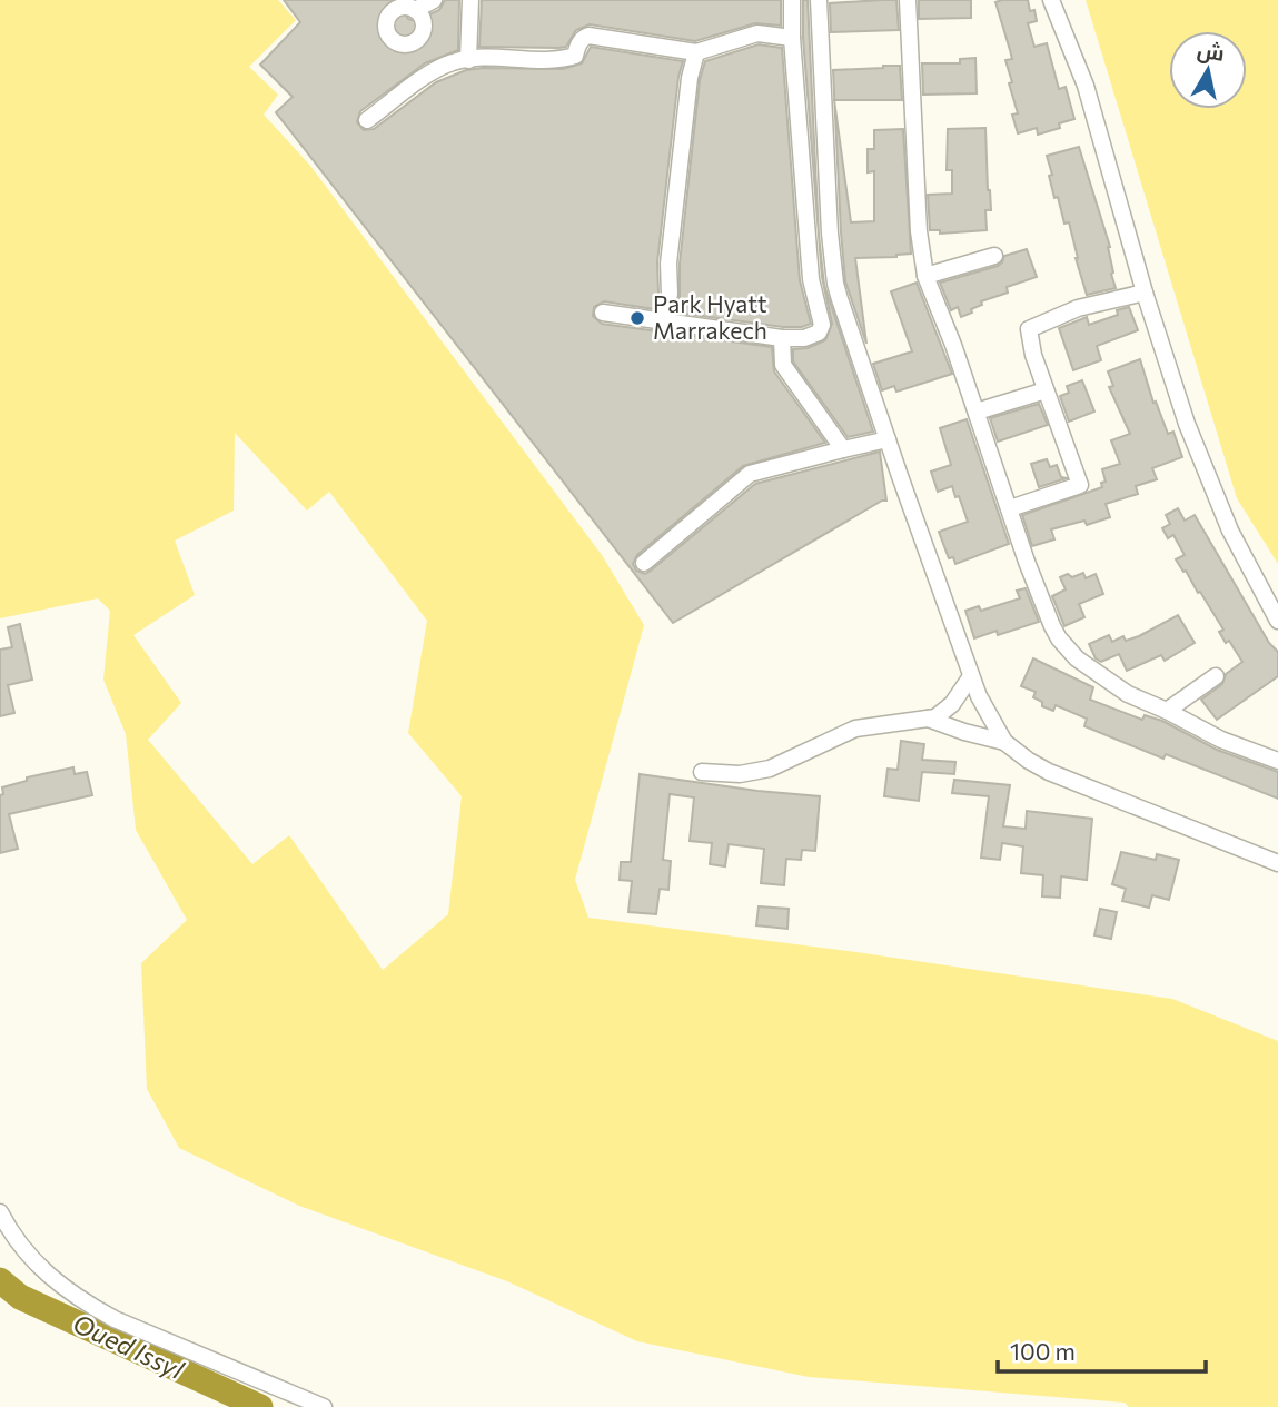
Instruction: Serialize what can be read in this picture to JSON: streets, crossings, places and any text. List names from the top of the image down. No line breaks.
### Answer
{"water":["Oued Issyl"],"places":["Park Hyatt Marrakech"],"scale_bar":"100 m","north":"top"}
